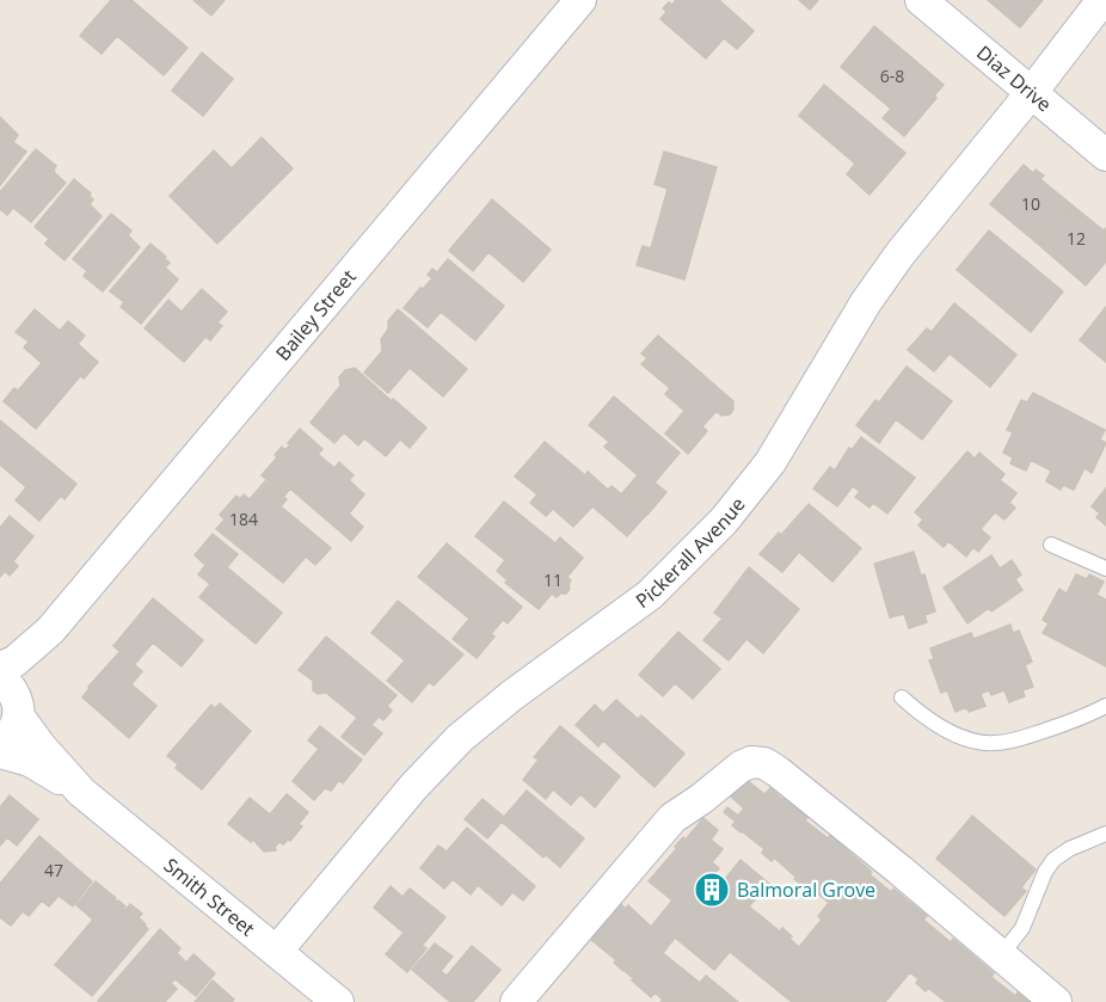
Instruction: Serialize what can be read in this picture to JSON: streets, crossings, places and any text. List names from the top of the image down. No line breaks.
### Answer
{"streets":{"street":["Diaz Drive","Bailey Street","Pickerall Avenue","Smith Street"]},"crossings":[["Diaz Drive","Pickerall Avenue"],["Bailey Street","Smith Street"],["Pickerall Avenue","Smith Street"]],"places":{"building":["Balmoral Grove"]},"house_numbers":["6-8","10","12","184","11","47"]}
